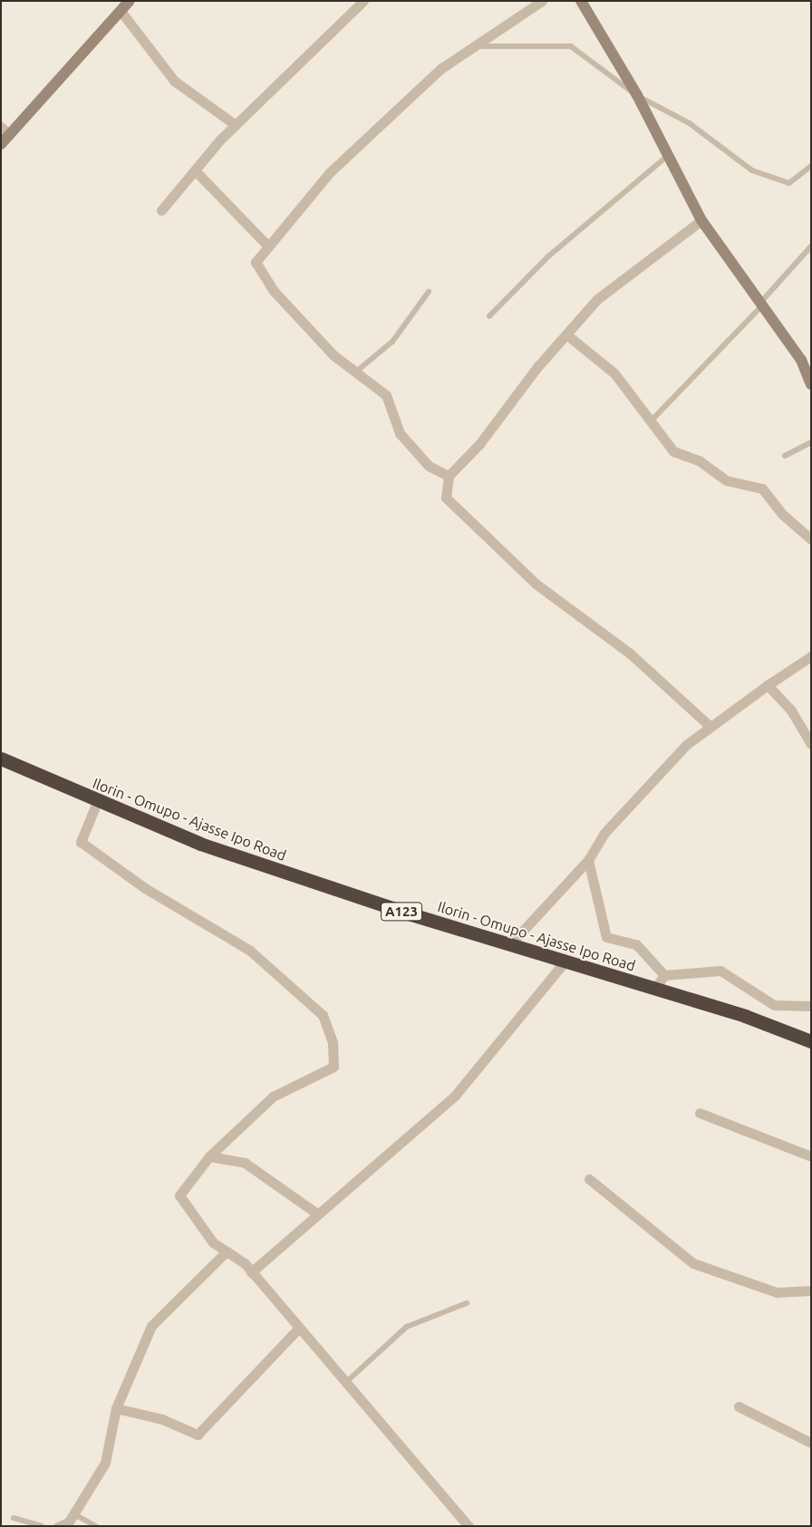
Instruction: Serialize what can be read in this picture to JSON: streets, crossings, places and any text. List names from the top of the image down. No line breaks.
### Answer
{"streets":{"highway":["Ilorin - Omupo - Ajasse Ipo Road","A123"]}}
